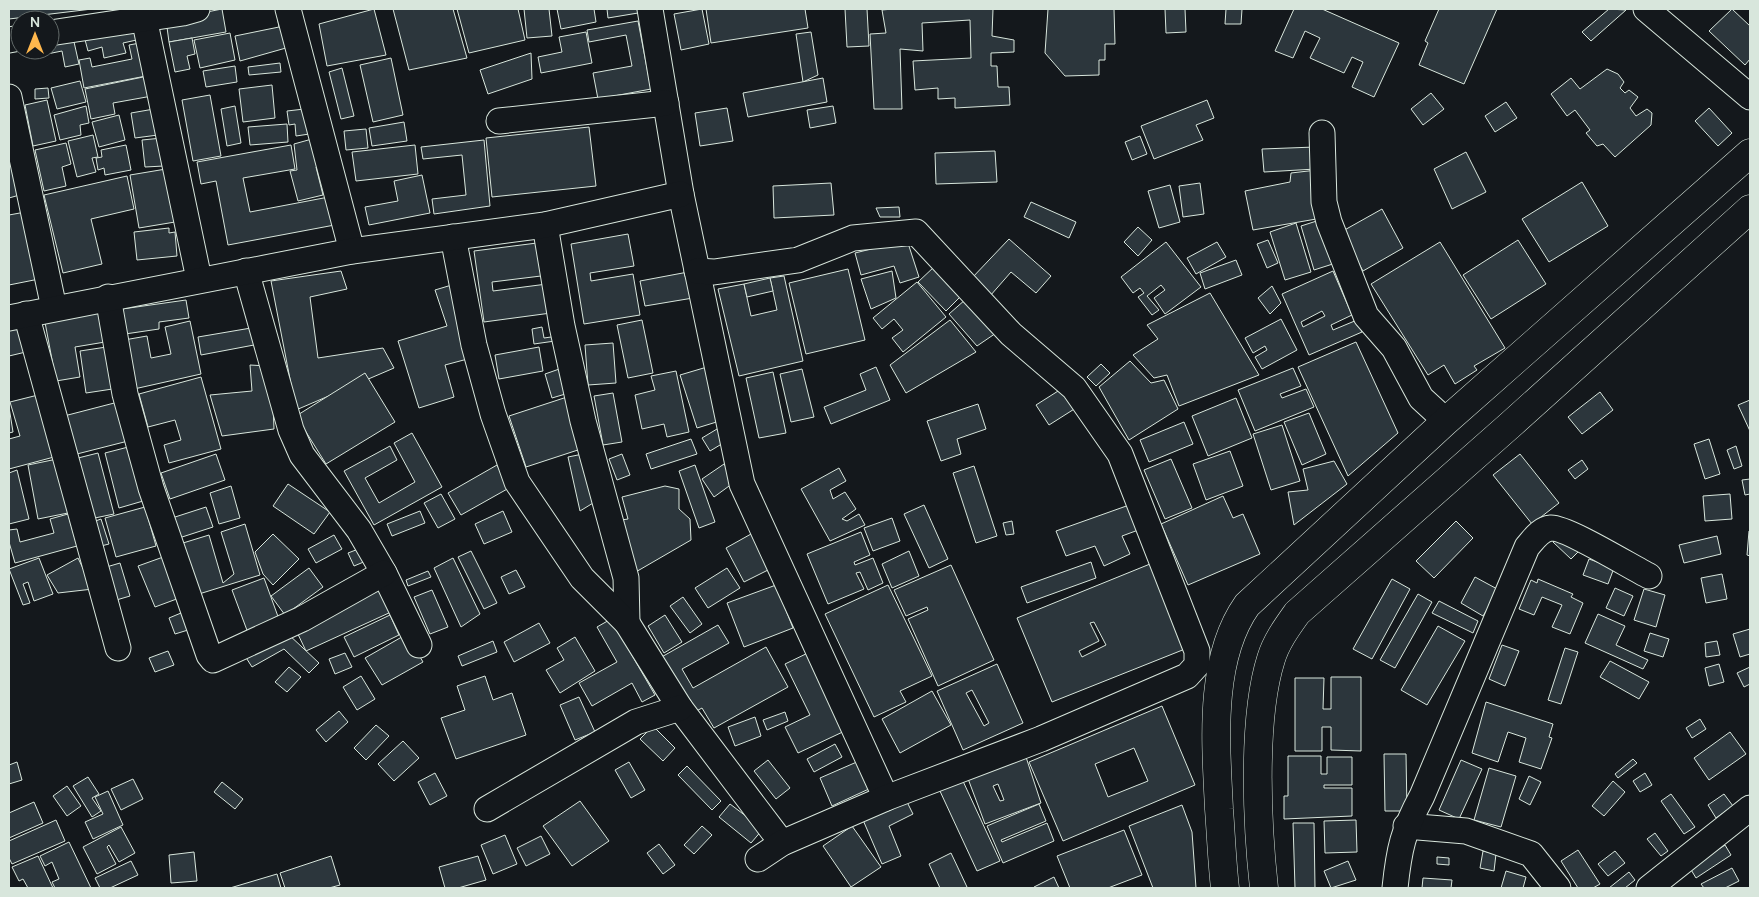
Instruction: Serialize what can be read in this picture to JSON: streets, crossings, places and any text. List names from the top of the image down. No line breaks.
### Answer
{"north":"top"}
